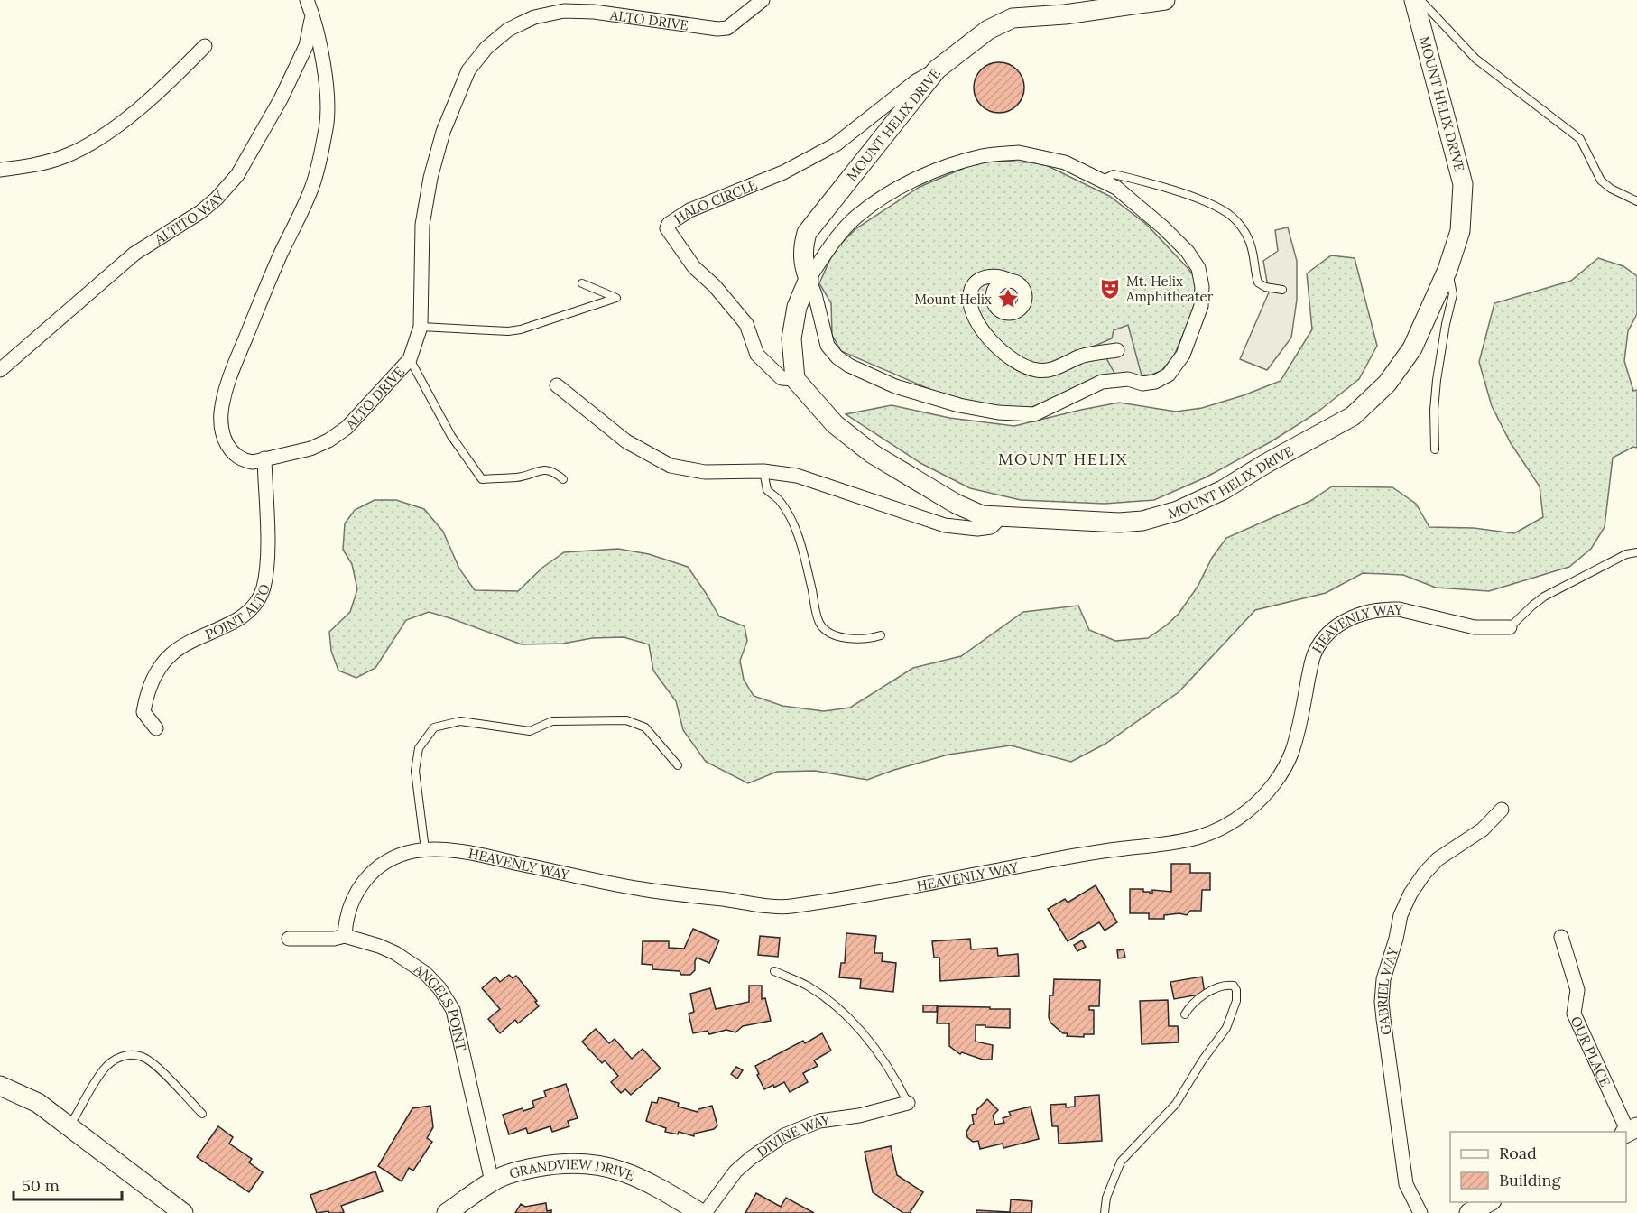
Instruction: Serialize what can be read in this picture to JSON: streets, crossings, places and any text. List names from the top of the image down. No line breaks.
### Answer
{"streets":{"street":["ALTO DRIVE","MOUNT HELIX DRIVE","HALO CIRCLE","ALTITO WAY","POINT ALTO","HEAVENLY WAY","GABRIEL WAY","ANGELS POINT","OUR PLACE","DIVINE WAY","GRANDVIEW DRIVE"]},"crossings":[["ALTO DRIVE","ALTITO WAY"],["ALTO DRIVE","POINT ALTO"],["MOUNT HELIX DRIVE","HALO CIRCLE"],["HEAVENLY WAY","ANGELS POINT"],["ANGELS POINT","GRANDVIEW DRIVE"]],"districts":["MOUNT HELIX"],"places":{"theatre":["Mt. Helix Amphitheater"],"place":["Mount Helix"]},"legend":["Road","Building"],"scale_bar":"50 m"}
